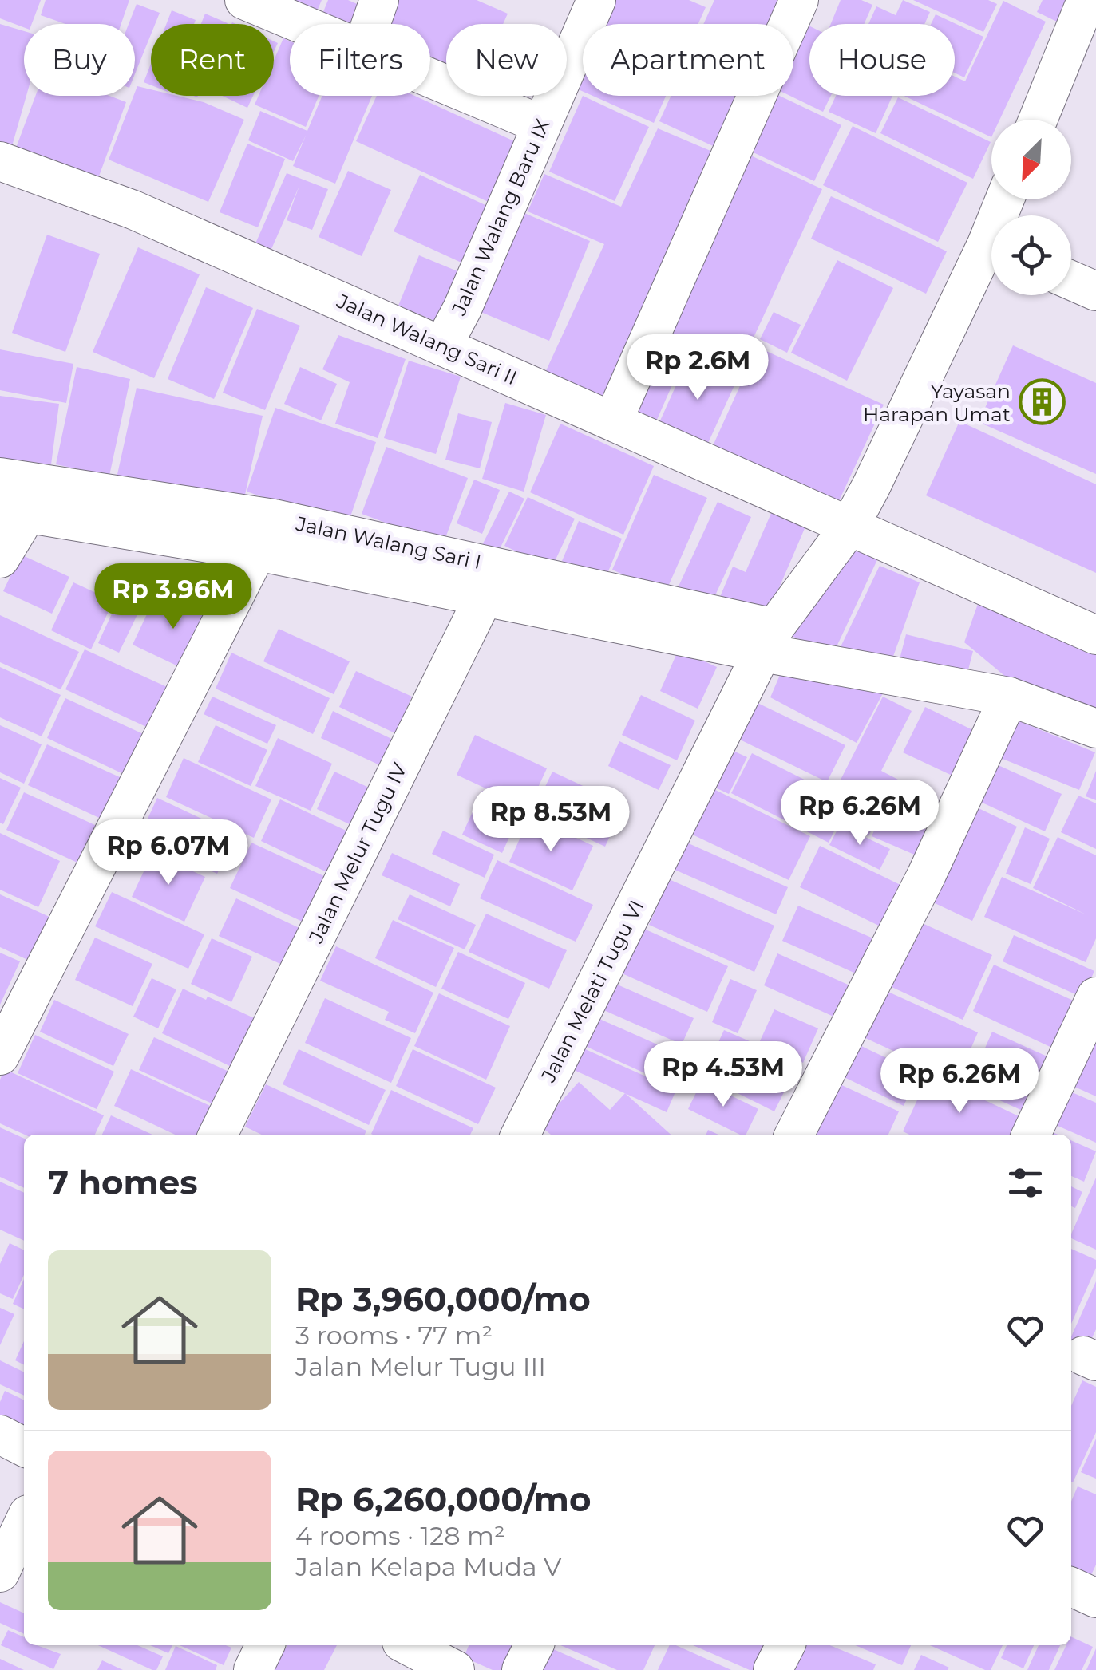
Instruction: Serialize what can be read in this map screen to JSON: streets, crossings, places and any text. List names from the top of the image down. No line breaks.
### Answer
{"streets":{"street":["Jalan Walang Baru IX","Jalan Walang Sari II","Jalan Walang Sari I","Jalan Melur Tugu IV","Jalan Melati Tugu VI"]},"crossings":[["Jalan Walang Baru IX","Jalan Walang Sari II"],["Jalan Walang Sari II","Jalan Melati Tugu VI"],["Jalan Walang Sari I","Jalan Melur Tugu IV"],["Jalan Walang Sari I","Jalan Melati Tugu VI"]],"places":{"building":["Yayasan Harapan Umat"]},"north":"bottom left","page":{"chip":["Buy","Rent","Filters","New","Apartment","House"],"price":["Rp 2.6M","Rp 3.96M","Rp 6.26M","Rp 8.53M","Rp 6.07M","Rp 4.53M","Rp 6.26M"],"heading":"7 homes","list":[{"name":"Rp 3,960,000/mo","note":"3 rooms · 77 m² · Jalan Melur Tugu III"},{"name":"Rp 6,260,000/mo","note":"4 rooms · 128 m² · Jalan Kelapa Muda V"}]}}
